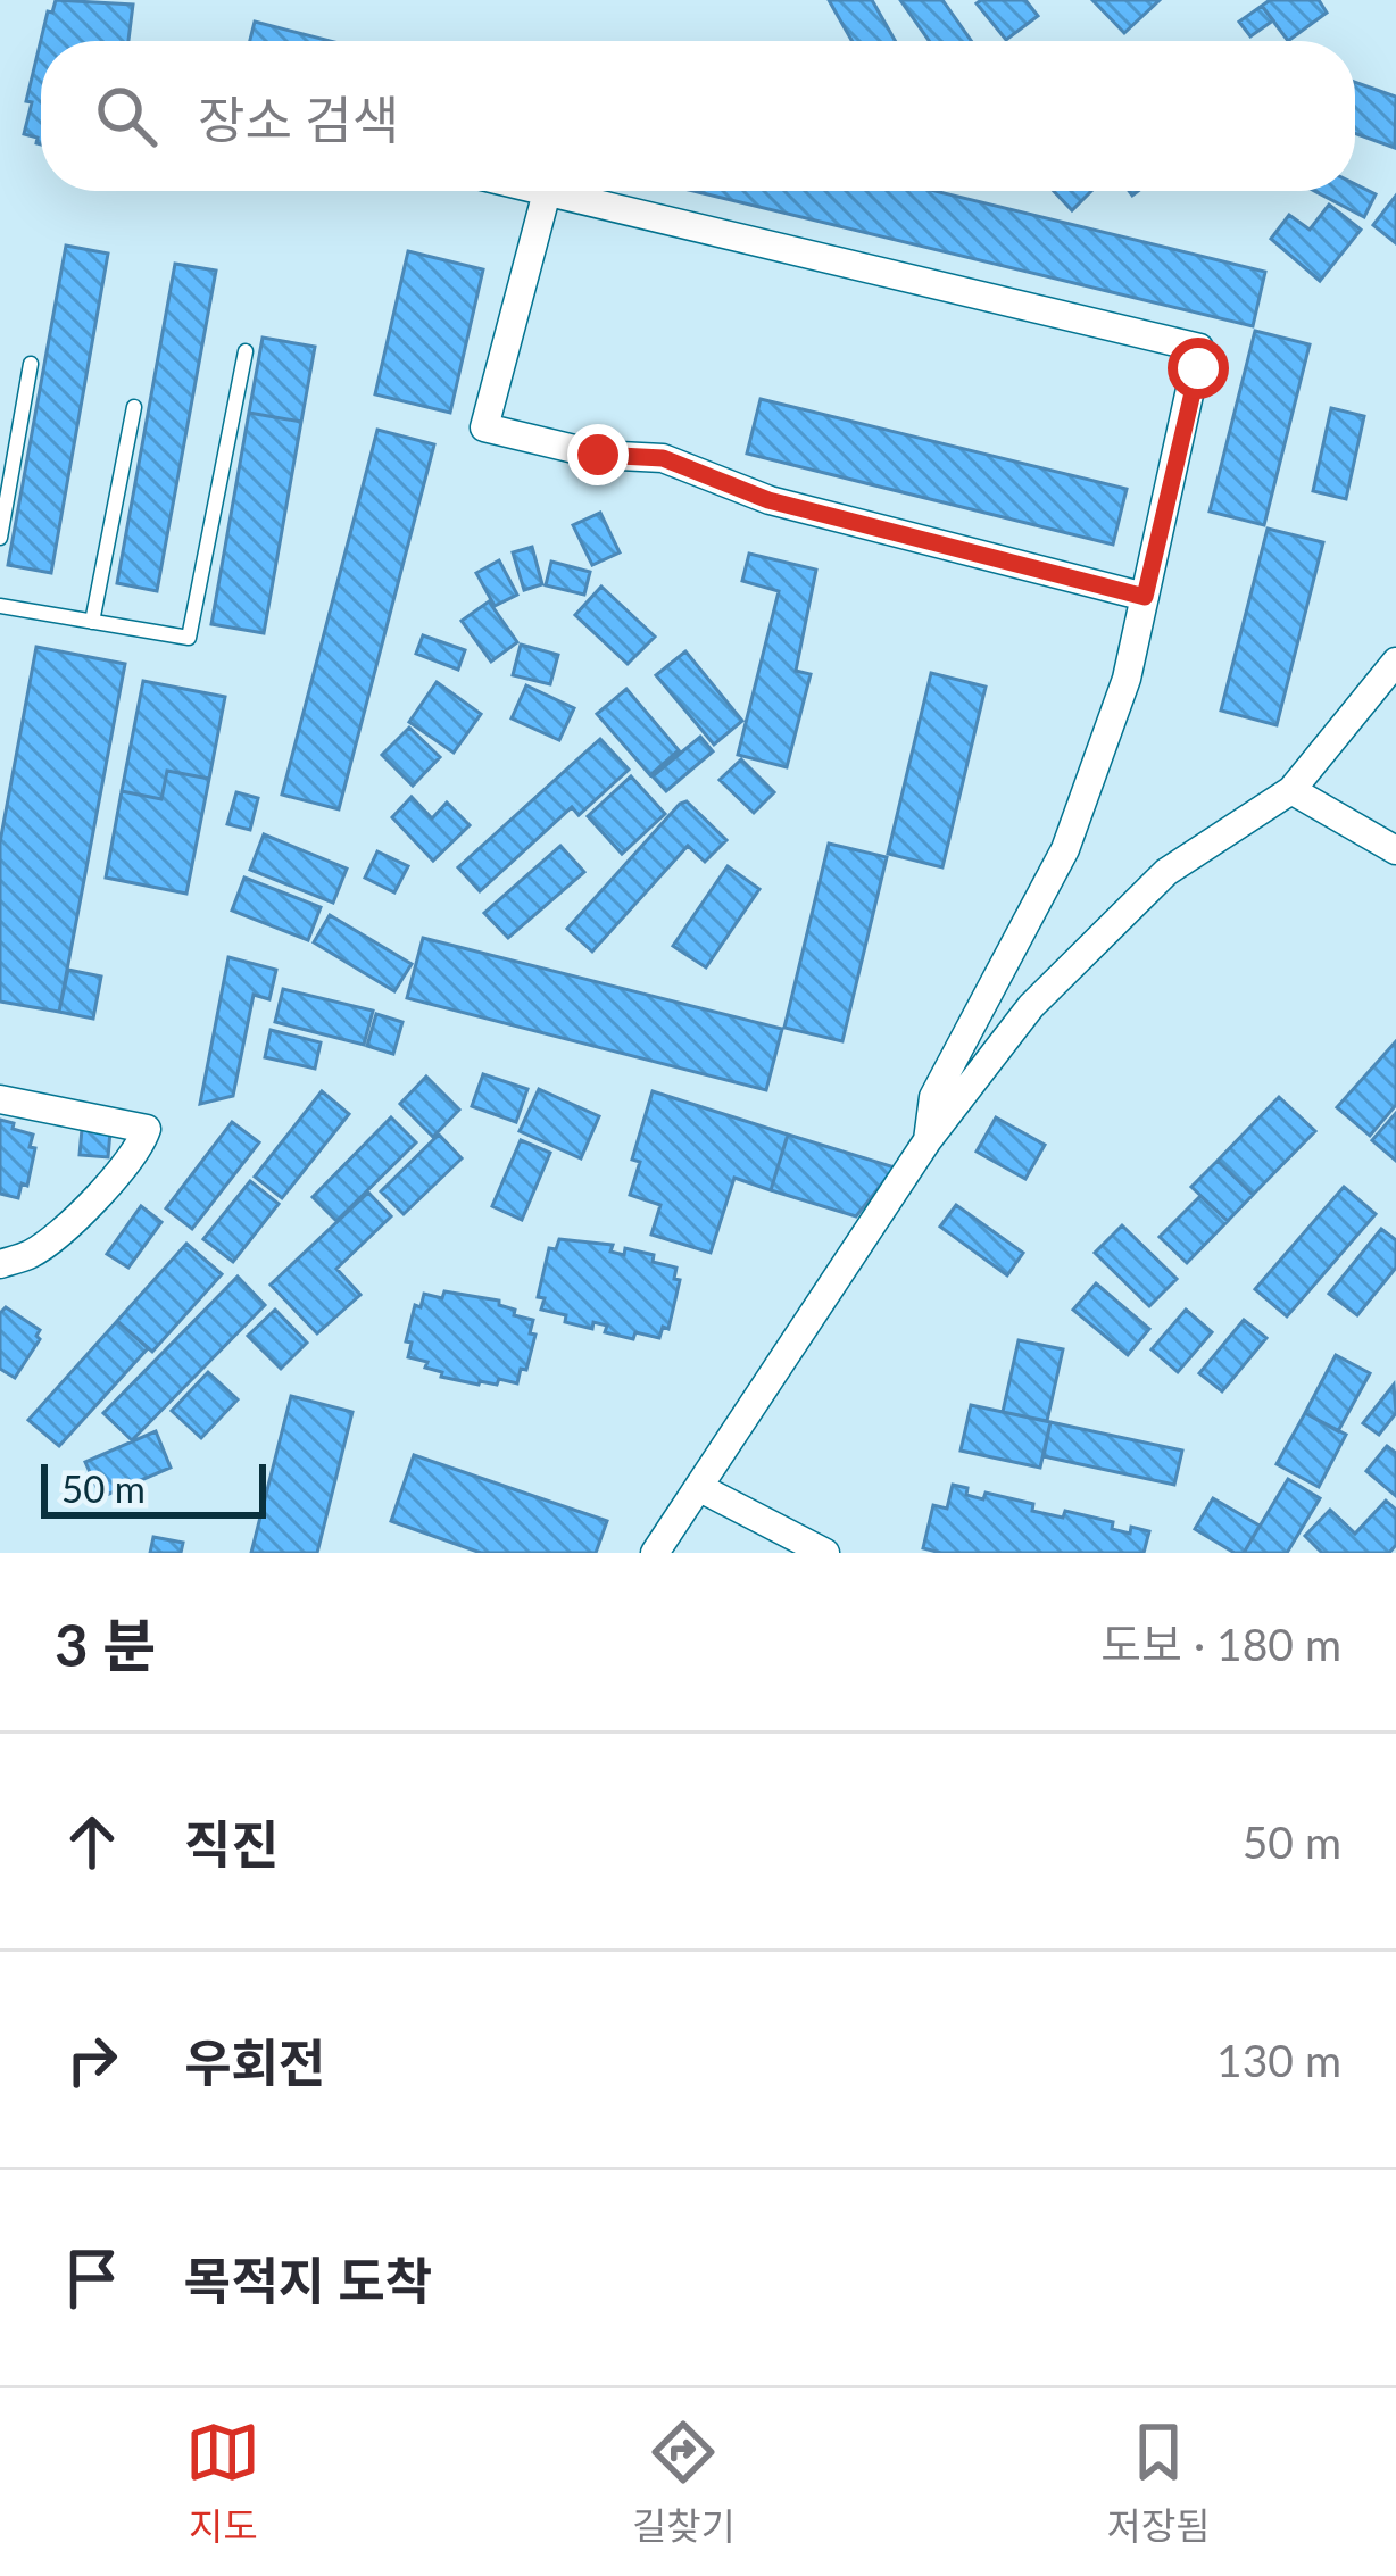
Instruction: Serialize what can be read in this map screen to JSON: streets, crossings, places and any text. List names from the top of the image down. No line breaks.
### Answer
{"scale_bar":"50 m","page":{"search":"장소 검색","scale":"50 m","heading":["3 분","도보 · 180 m"],"list":[["직진","50 m"],["우회전","130 m"],"목적지 도착"],"nav":["지도","길찾기","저장됨"]}}
